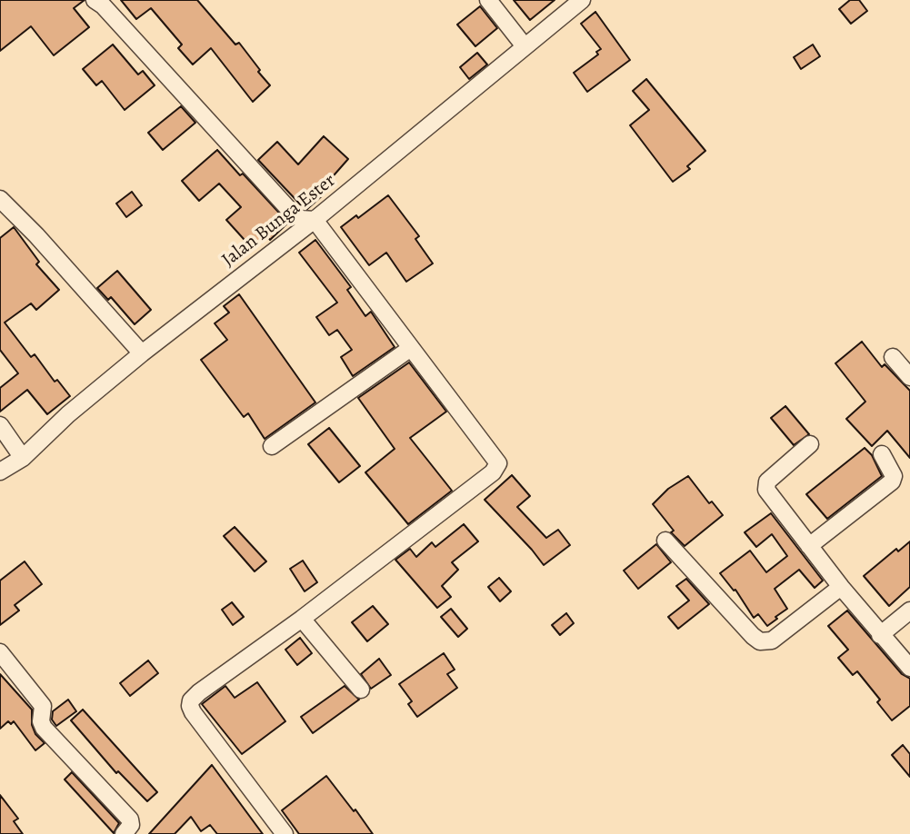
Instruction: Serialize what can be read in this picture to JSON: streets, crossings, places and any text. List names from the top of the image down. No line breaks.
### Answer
{"streets":{"street":["Jalan Bunga Ester"]}}
